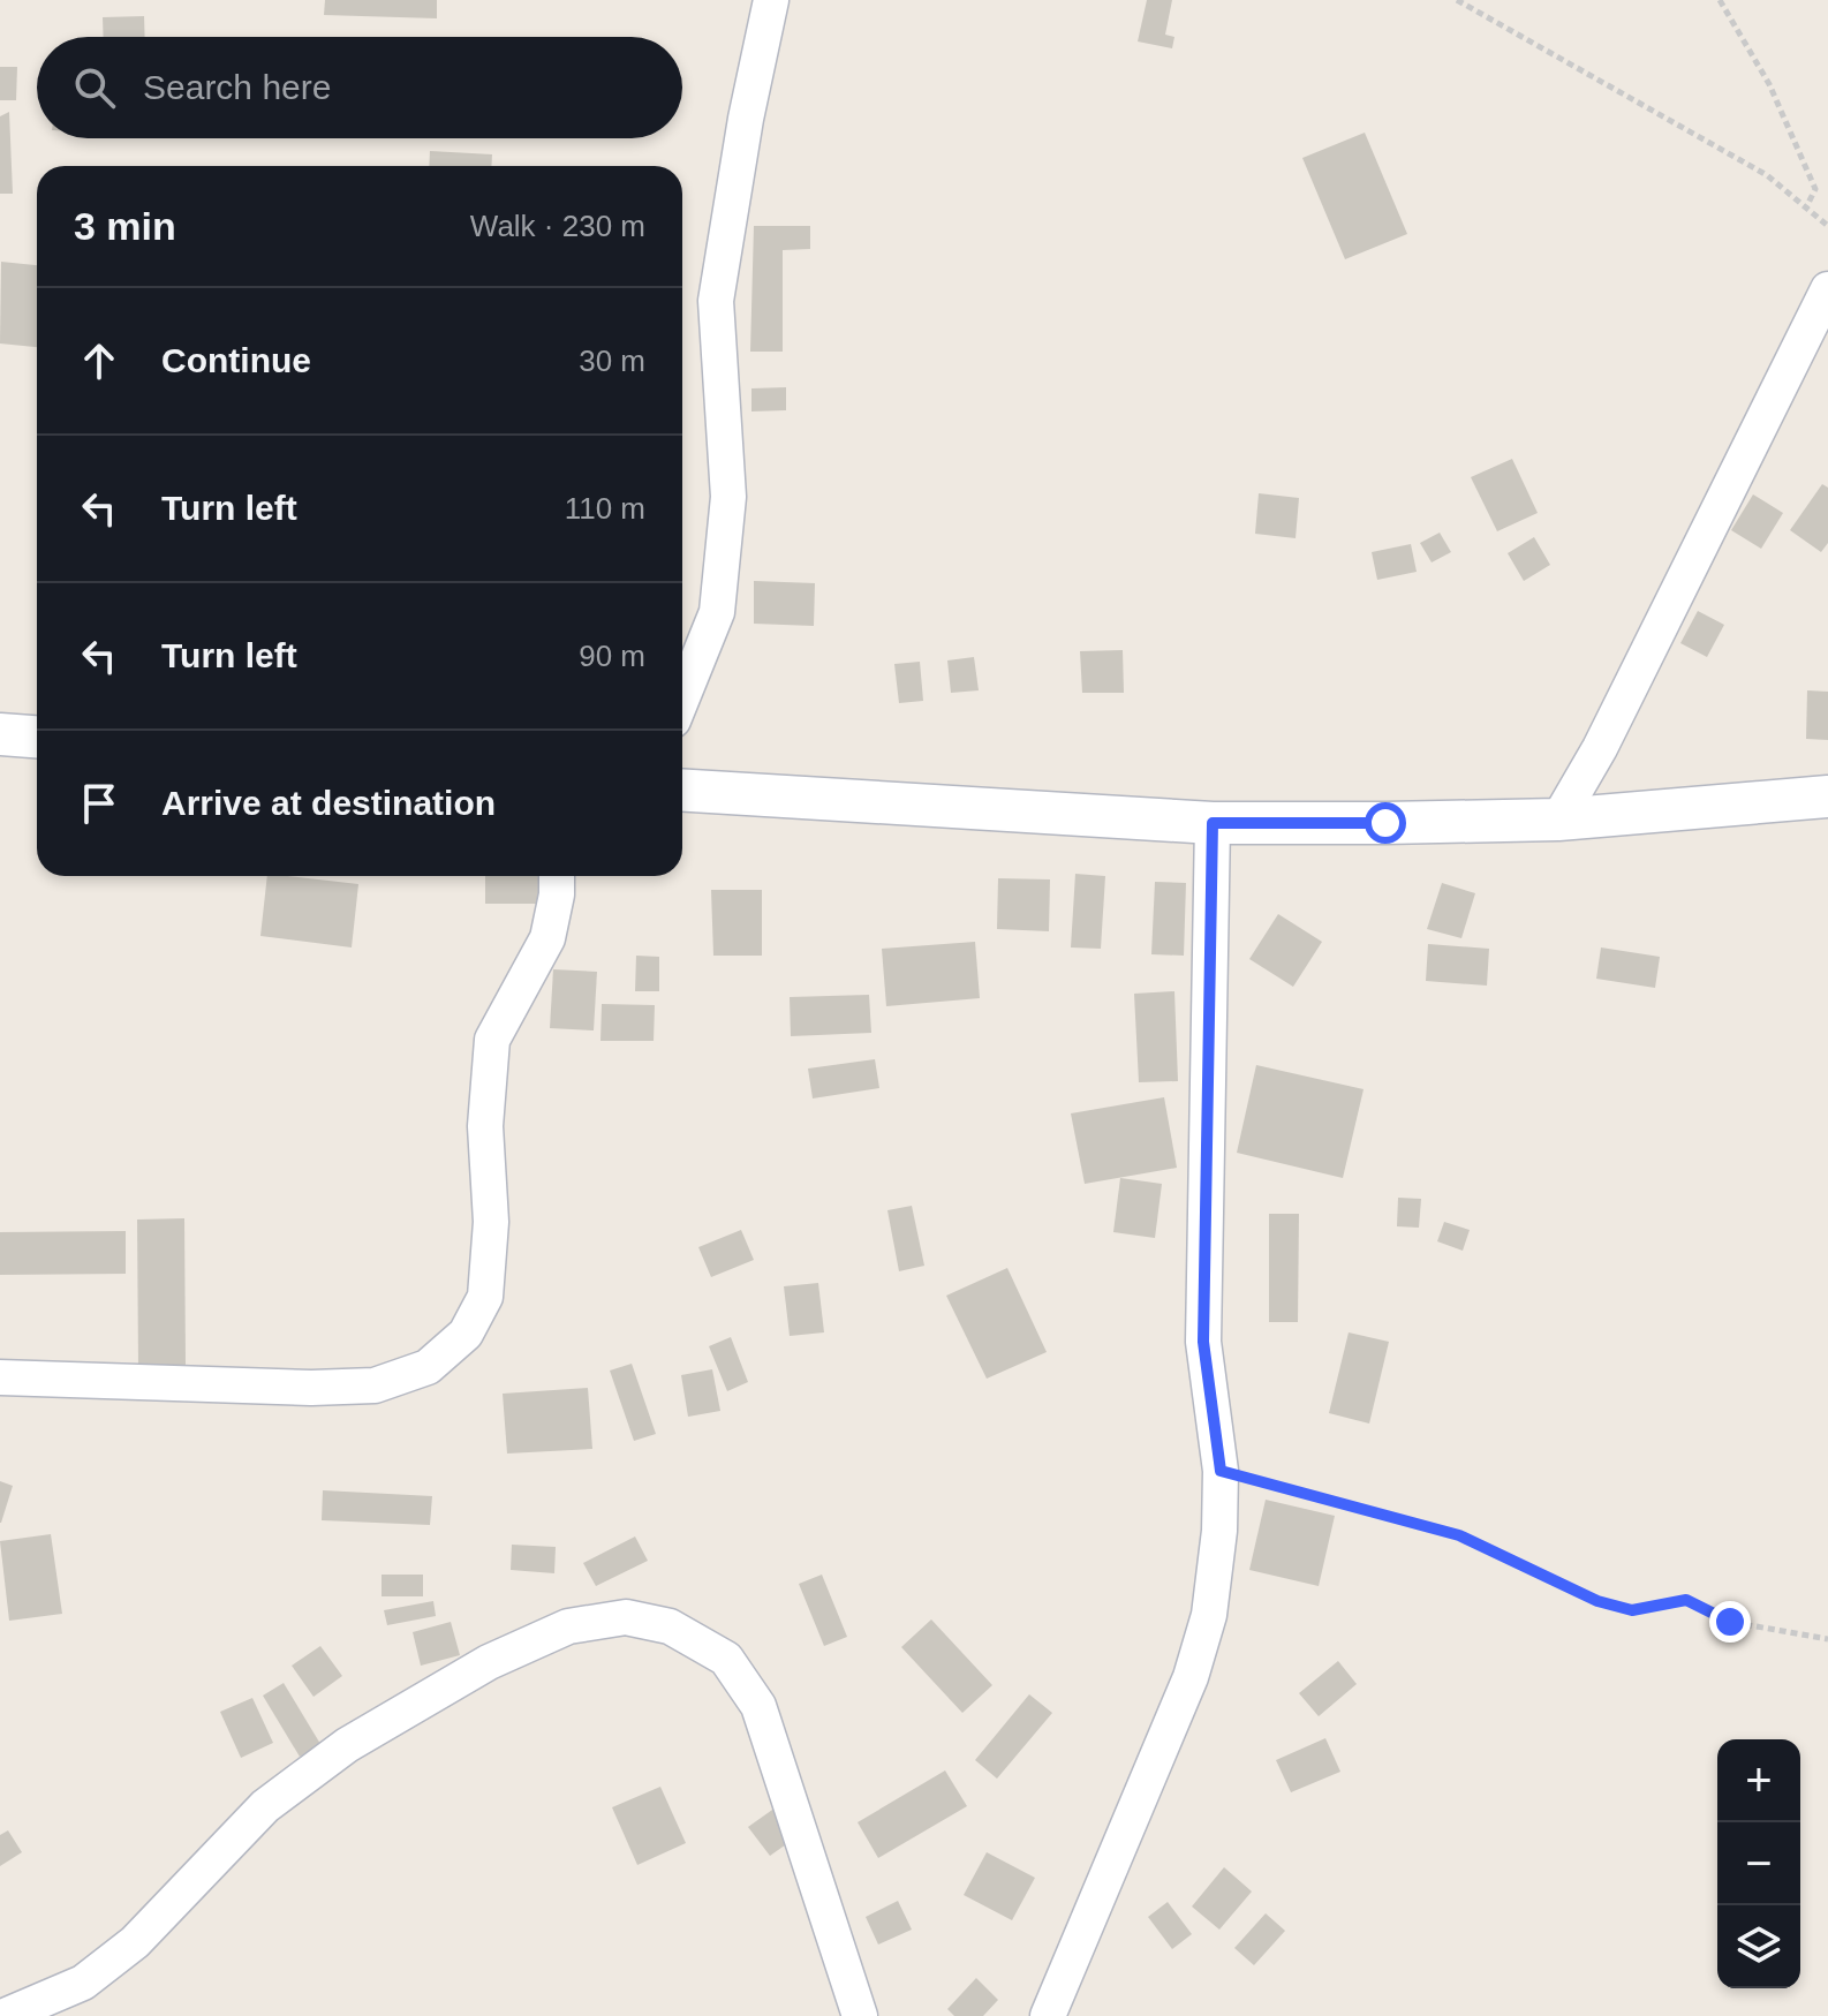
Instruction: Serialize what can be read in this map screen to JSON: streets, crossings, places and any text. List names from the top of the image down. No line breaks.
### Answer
{"page":{"search":"Search here","heading":["3 min","Walk · 230 m"],"list":[["Continue","30 m"],["Turn left","110 m"],["Turn left","90 m"],"Arrive at destination"],"map_buttons":["+","−"]}}
